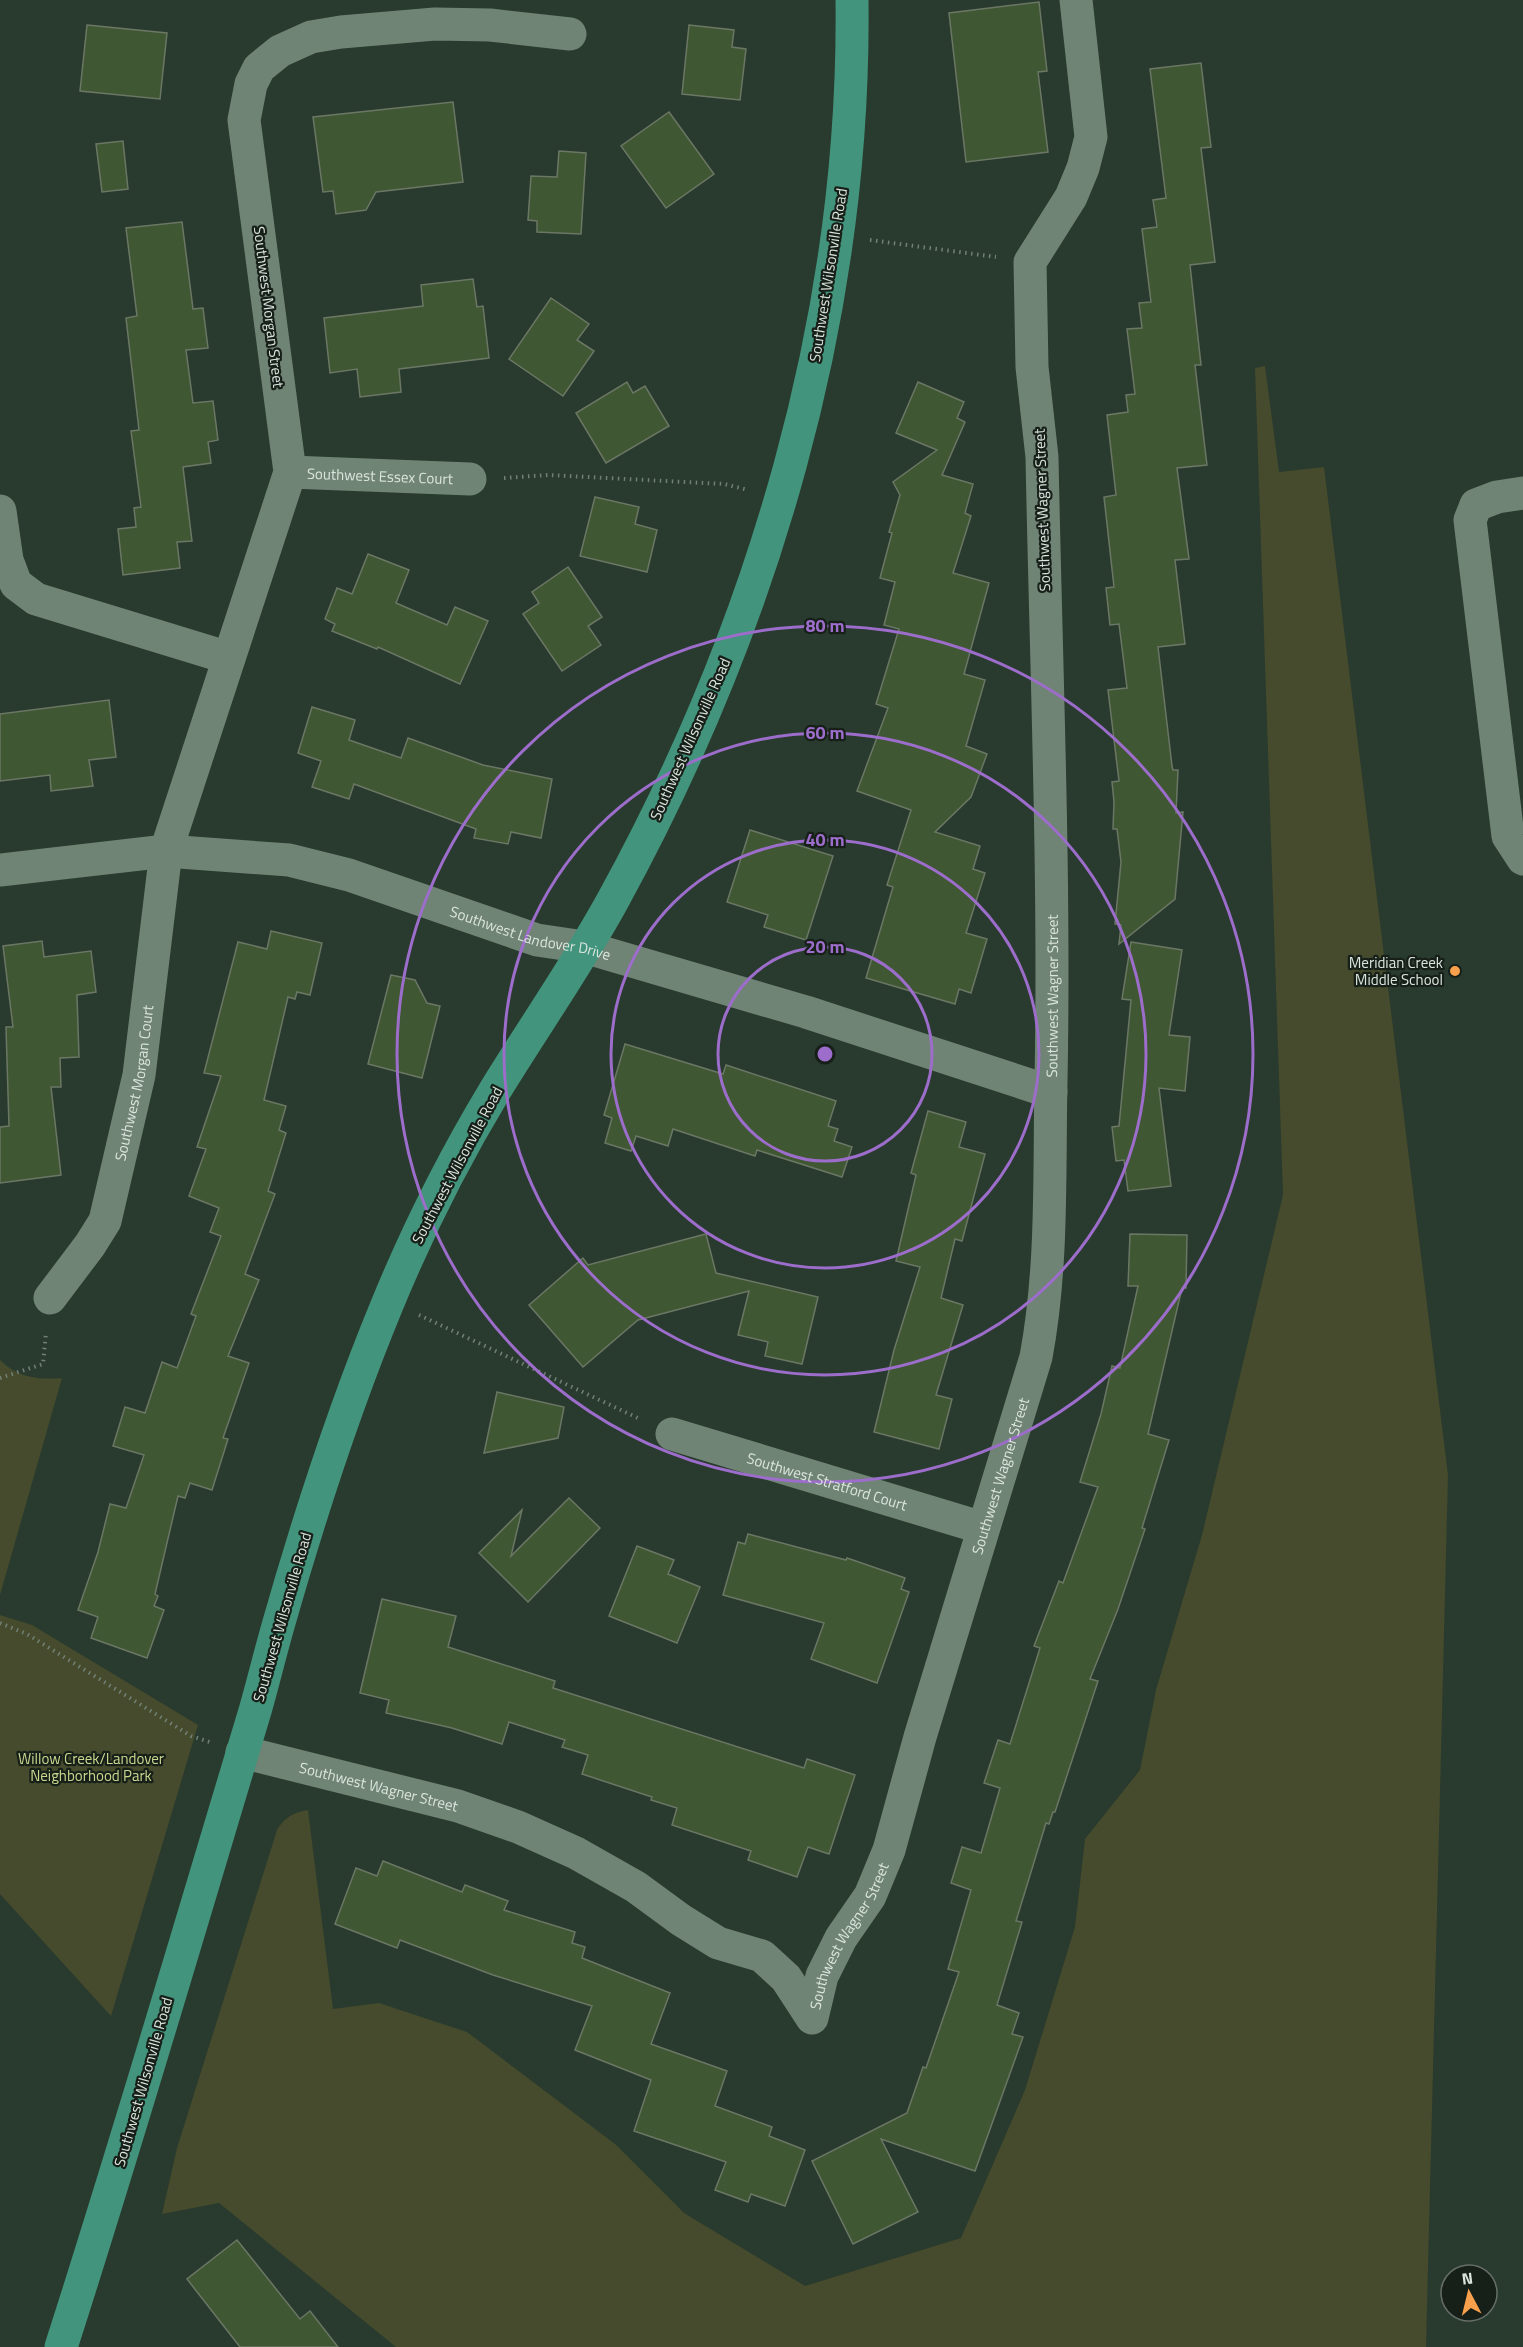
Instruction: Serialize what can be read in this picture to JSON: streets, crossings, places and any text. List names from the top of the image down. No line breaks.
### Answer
{"streets":{"main road":["Southwest Wilsonville Road"],"street":["Southwest Morgan Street","Southwest Essex Court","Southwest Wagner Street","Southwest Landover Drive","Southwest Morgan Court","Southwest Stratford Court"]},"crossings":[["Southwest Wilsonville Road","Southwest Wagner Street"],["Southwest Wilsonville Road","Southwest Landover Drive"],["Southwest Morgan Street","Southwest Essex Court"],["Southwest Morgan Street","Southwest Landover Drive"],["Southwest Morgan Street","Southwest Morgan Court"],["Southwest Wagner Street","Southwest Landover Drive"],["Southwest Wagner Street","Southwest Stratford Court"],["Southwest Landover Drive","Southwest Morgan Court"]],"parks":["Willow Creek/Landover Neighborhood Park"],"places":["Meridian Creek Middle School"],"north":"top","rings":["80 m","60 m","40 m","20 m"]}
